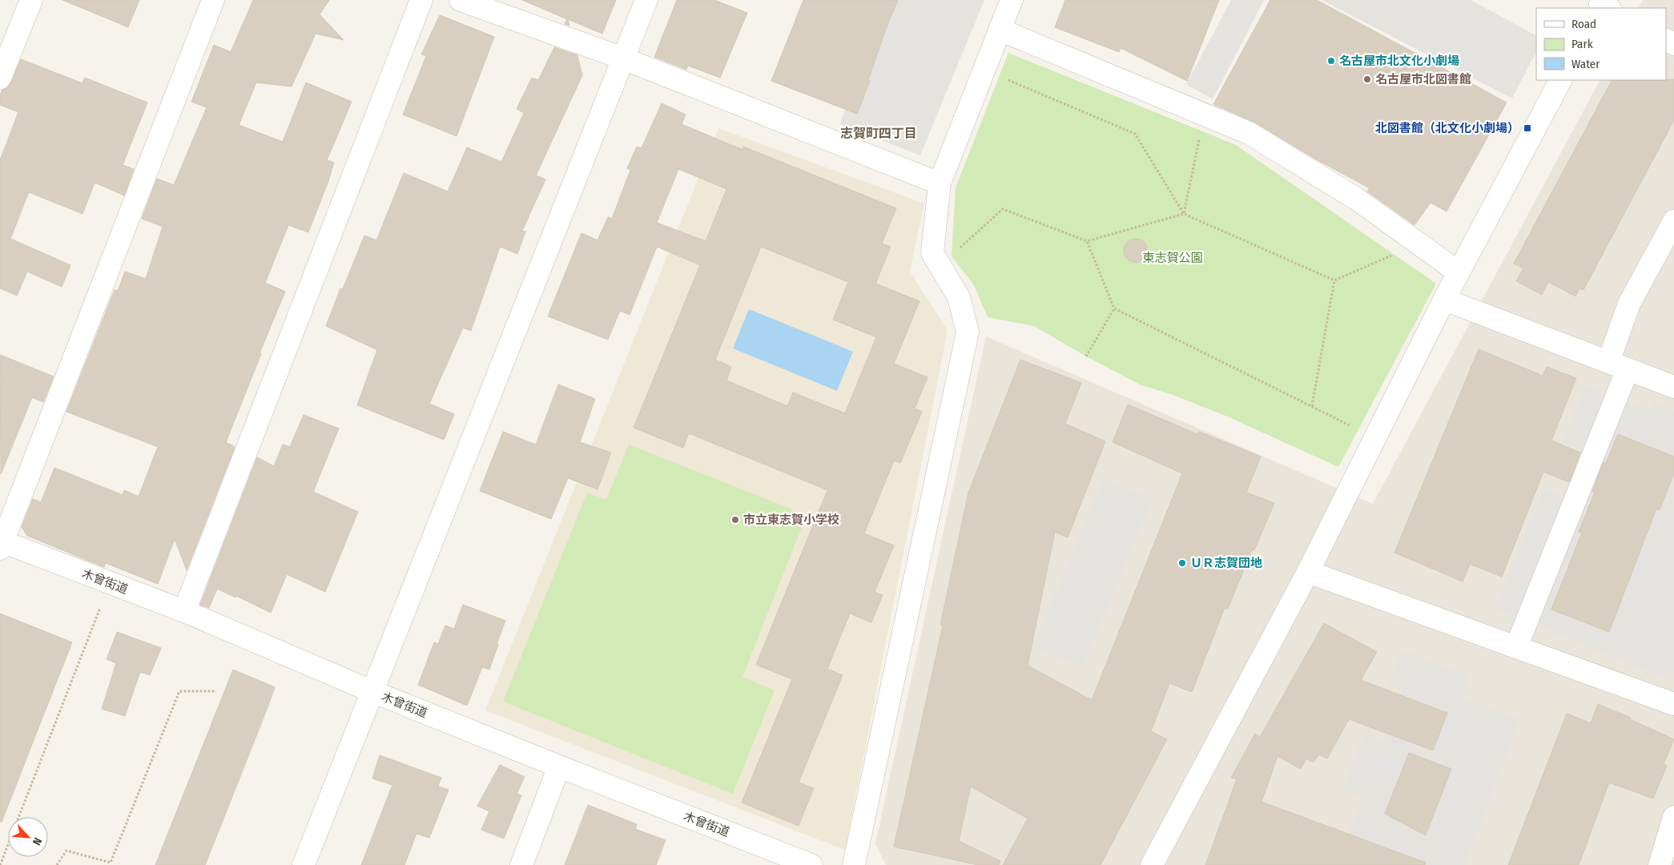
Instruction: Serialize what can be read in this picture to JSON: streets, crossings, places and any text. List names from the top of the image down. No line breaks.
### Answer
{"streets":{"street":["木曾街道"]},"districts":["志賀町四丁目"],"parks":["東志賀公園"],"places":{"other":["名古屋市北文化小劇場","名古屋市北図書館","市立東志賀小学校","ＵＲ志賀団地"],"transit":["北図書館（北文化小劇場）"]},"legend":["Road","Park","Water"],"north":"bottom right"}
